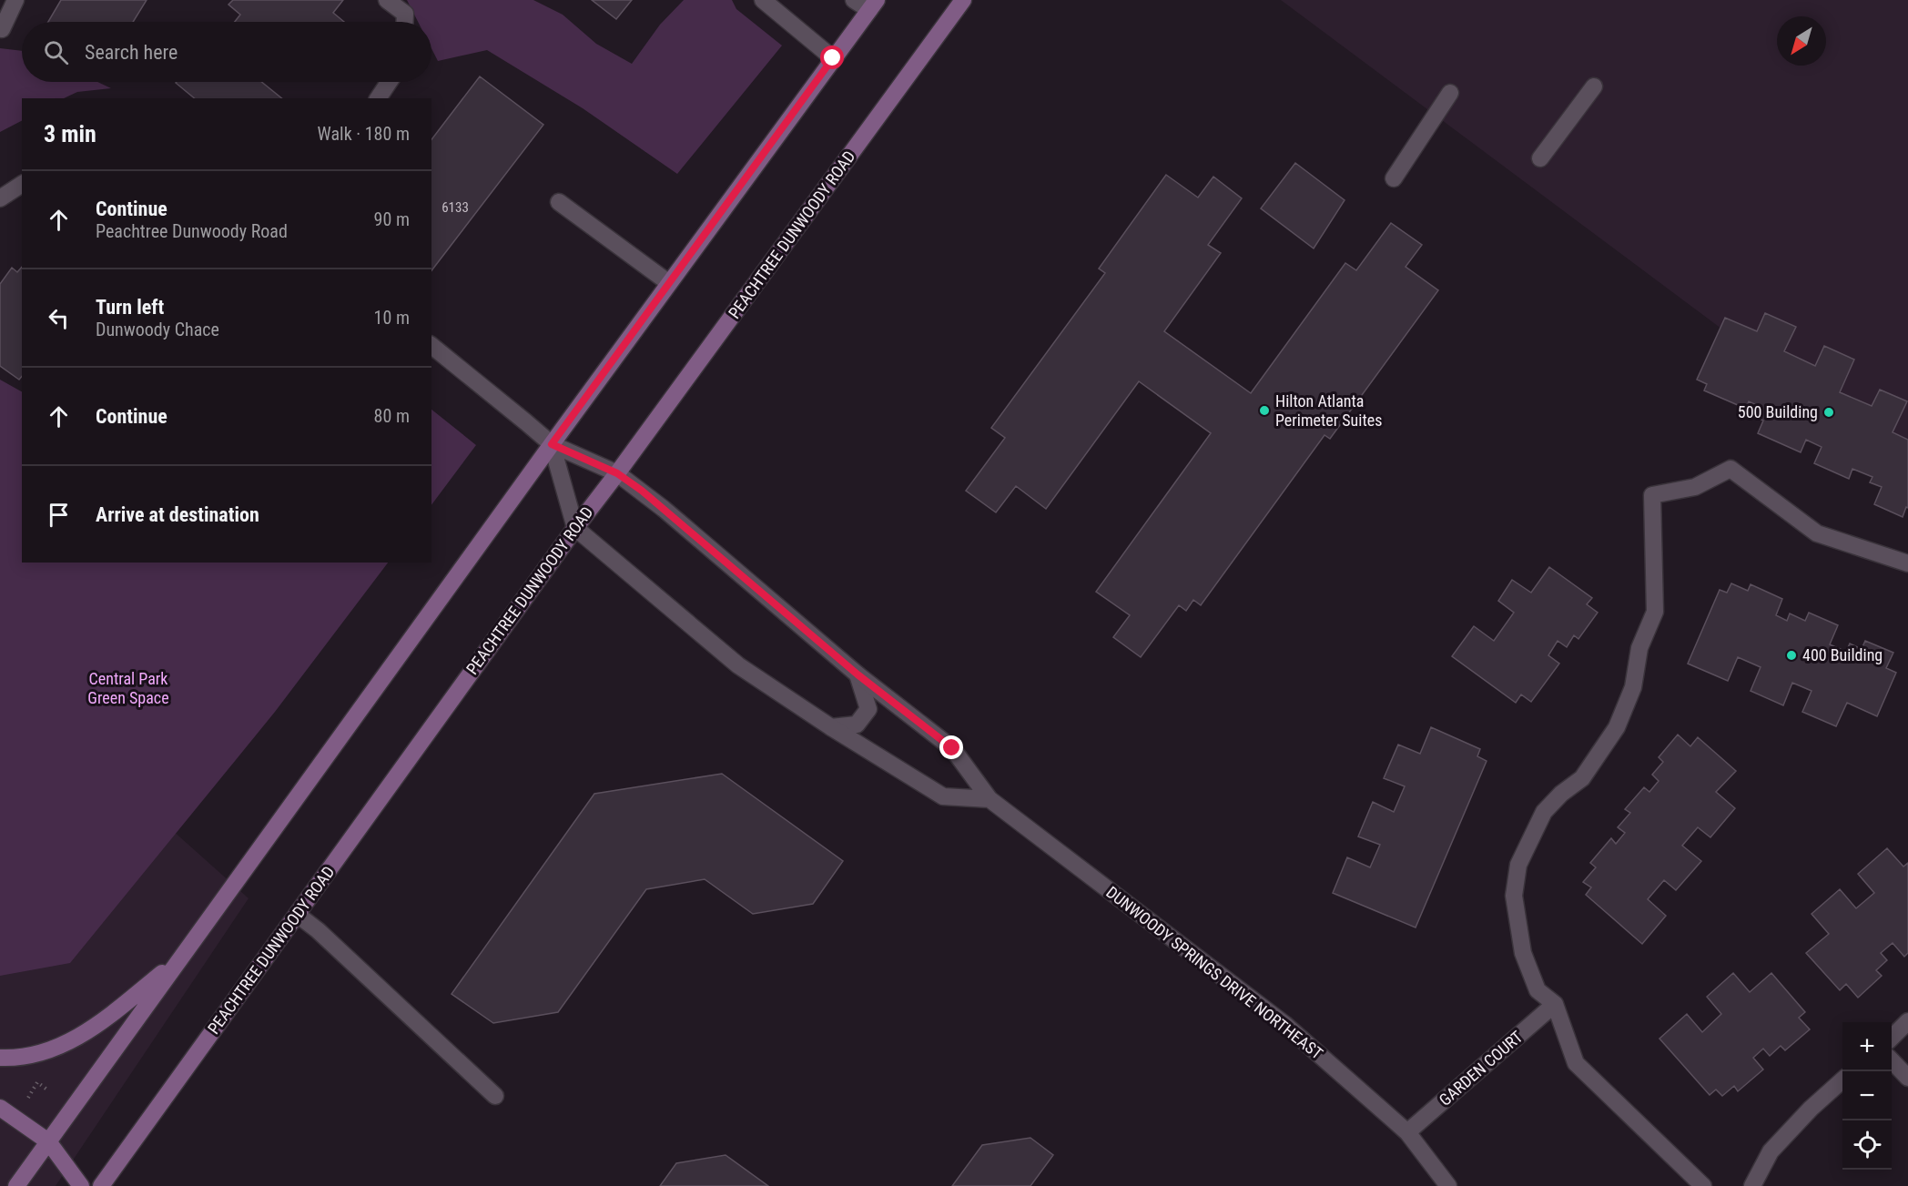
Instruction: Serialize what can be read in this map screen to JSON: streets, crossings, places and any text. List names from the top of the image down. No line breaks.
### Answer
{"streets":{"main road":["PEACHTREE DUNWOODY ROAD"],"street":["DUNWOODY SPRINGS DRIVE NORTHEAST","GARDEN COURT"]},"crossings":[["PEACHTREE DUNWOODY ROAD","DUNWOODY SPRINGS DRIVE NORTHEAST"],["DUNWOODY SPRINGS DRIVE NORTHEAST","GARDEN COURT"]],"parks":["Central Park Green Space"],"places":["Hilton Atlanta Perimeter Suites","500 Building","400 Building"],"house_numbers":["6133"],"north":"bottom left","page":{"search":"Search here","heading":["3 min","Walk · 180 m"],"list":[["Continue","Peachtree Dunwoody Road","90 m"],["Turn left","Dunwoody Chace","10 m"],["Continue","80 m"],"Arrive at destination"],"map_buttons":["+","−"]}}
